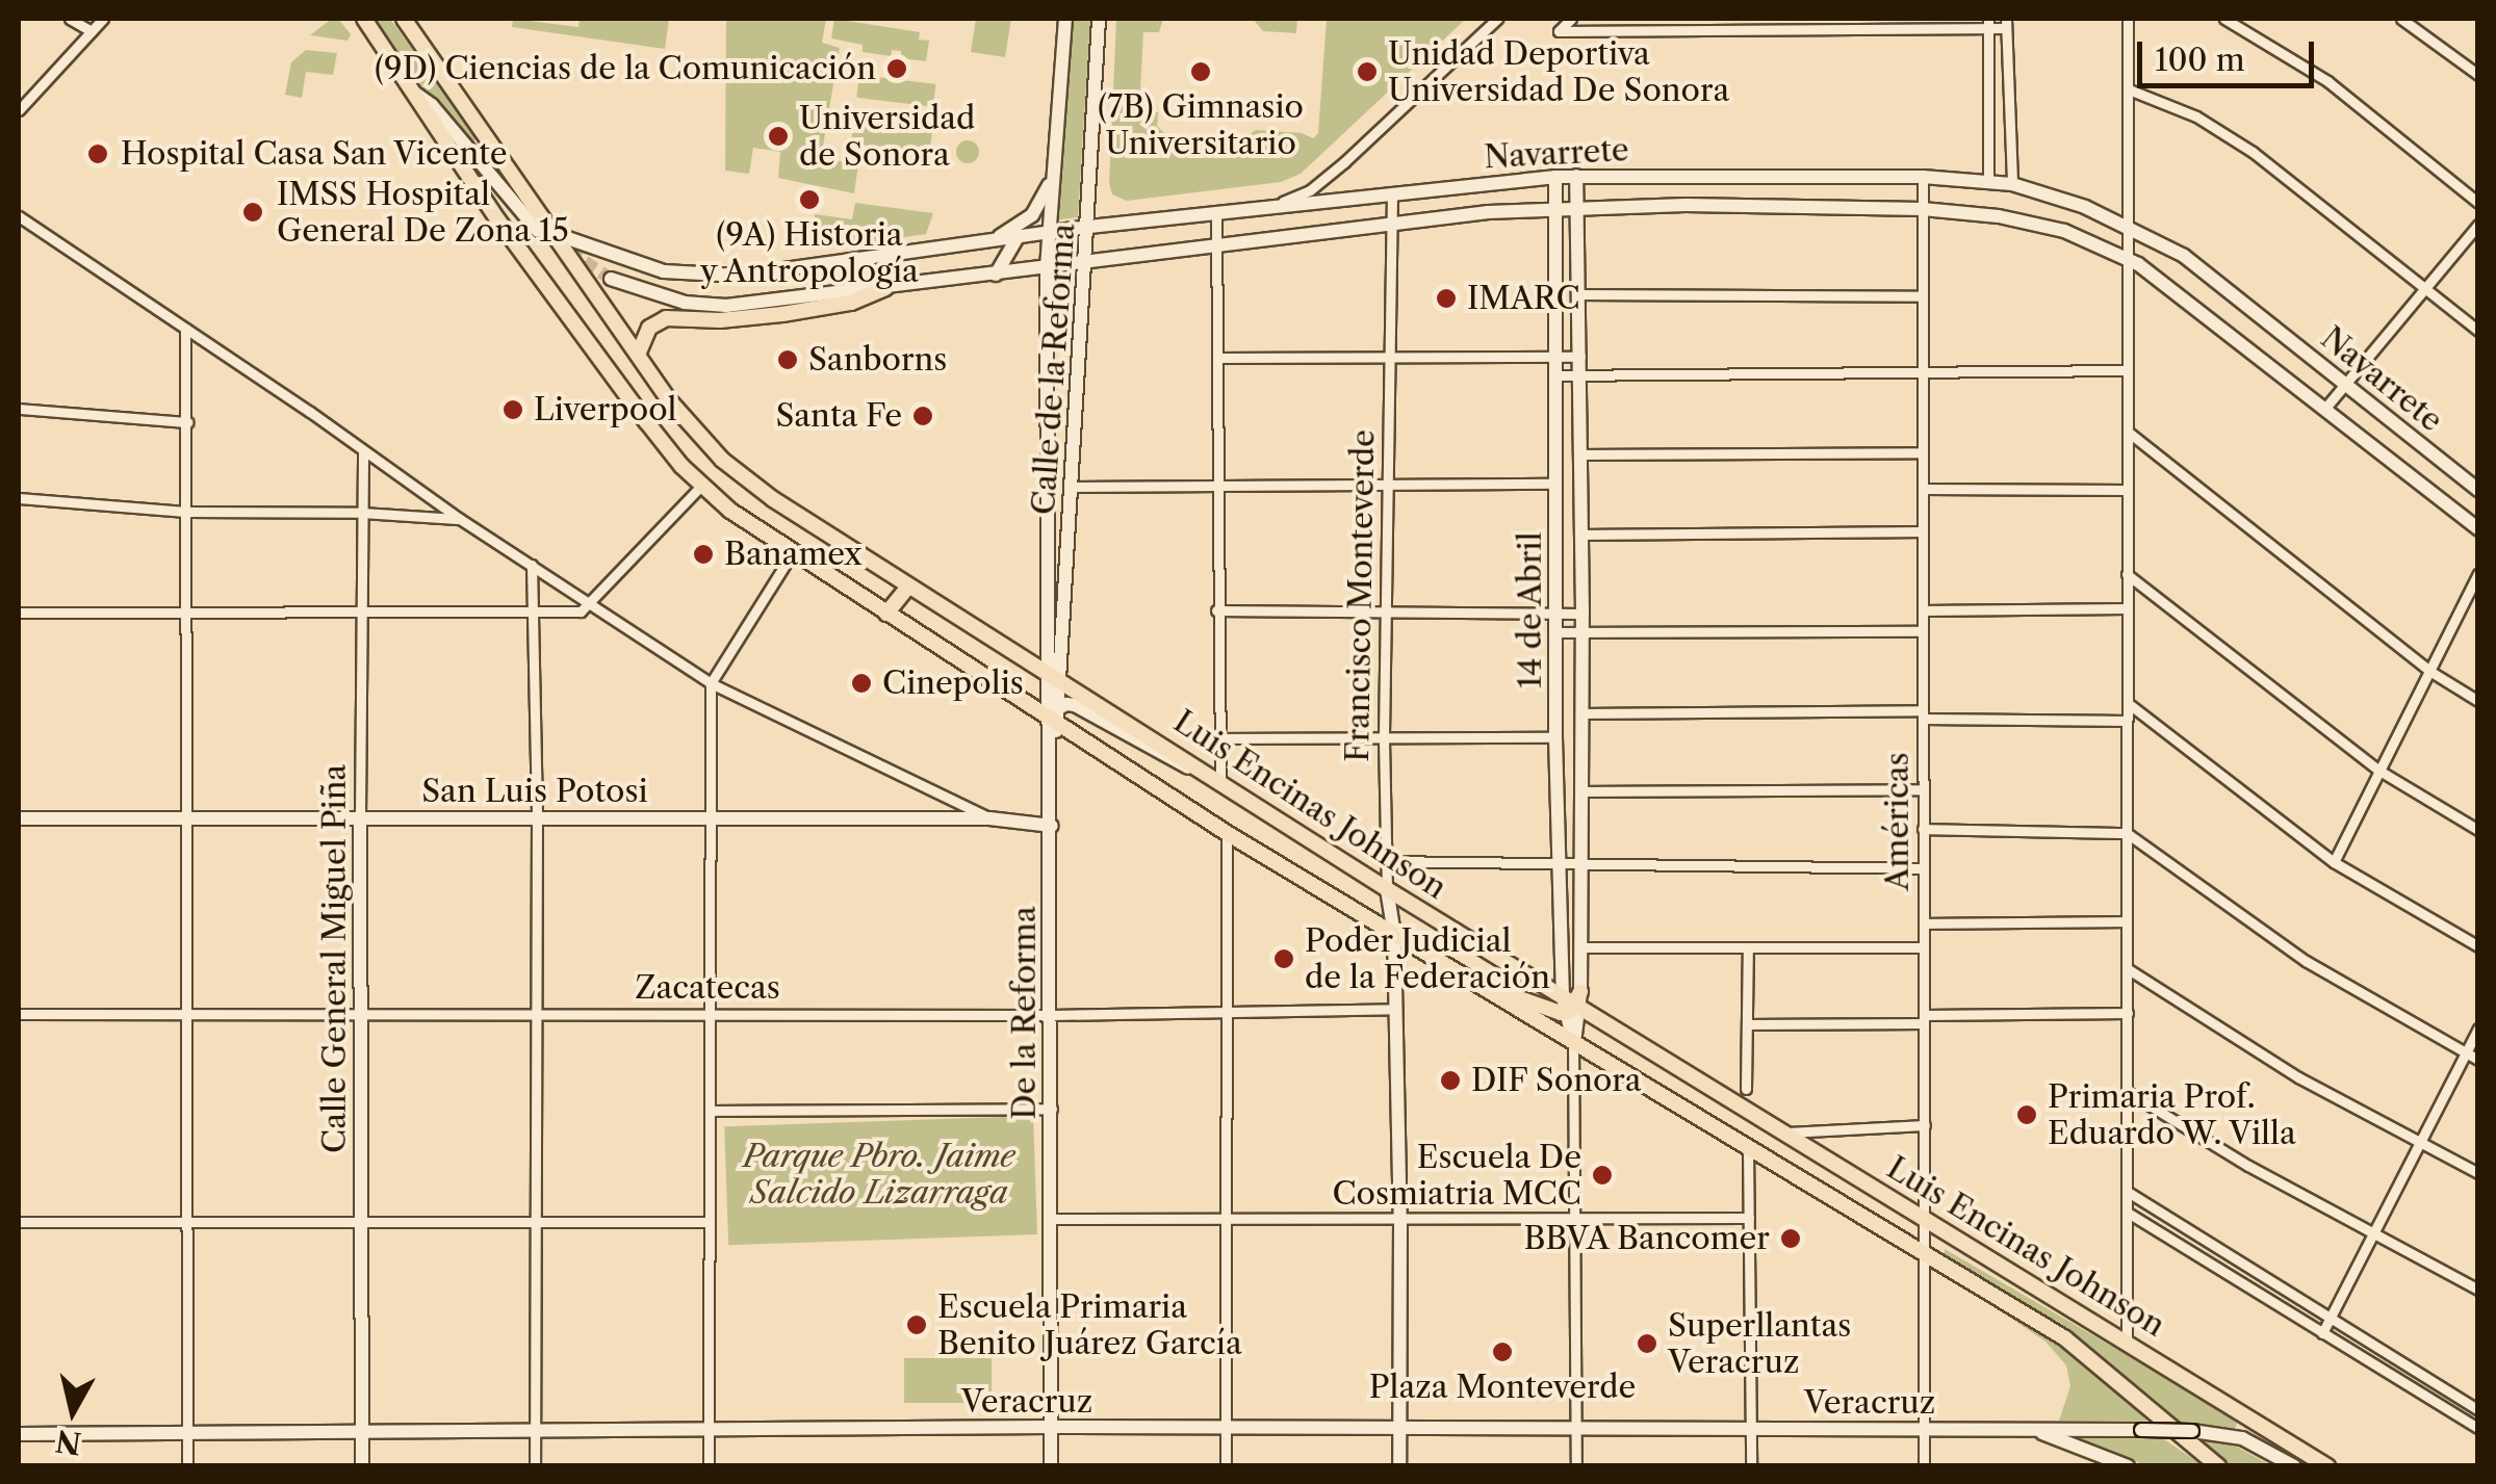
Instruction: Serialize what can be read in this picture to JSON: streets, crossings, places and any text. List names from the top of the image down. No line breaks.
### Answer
{"streets":{"main road":["Navarrete","Calle de la Reforma","Francisco Monteverde","14 de Abril","San Luis Potosi","Luis Encinas Johnson","Calle General Miguel Piña","De la Reforma","Veracruz"],"street":["Américas","Zacatecas"]},"crossings":[["Navarrete","Calle de la Reforma"],["Navarrete","Francisco Monteverde"],["Navarrete","14 de Abril"],["Navarrete","Luis Encinas Johnson"],["Navarrete","Américas"],["Calle de la Reforma","Luis Encinas Johnson"],["Calle de la Reforma","De la Reforma"],["Francisco Monteverde","Luis Encinas Johnson"],["Francisco Monteverde","Zacatecas"],["Francisco Monteverde","Veracruz"],["14 de Abril","Luis Encinas Johnson"],["14 de Abril","Veracruz"],["San Luis Potosi","Calle General Miguel Piña"],["San Luis Potosi","De la Reforma"],["Luis Encinas Johnson","Américas"],["Luis Encinas Johnson","De la Reforma"],["Américas","Veracruz"],["Calle General Miguel Piña","Zacatecas"],["Calle General Miguel Piña","Veracruz"],["Zacatecas","De la Reforma"],["De la Reforma","Veracruz"]],"parks":["Parque Pbro. Jaime Salcido Lizarraga"],"places":["(9D) Ciencias de la Comunicación","(7B) Gimnasio Universitario","Unidad Deportiva Universidad De Sonora","Universidad de Sonora","Hospital Casa San Vicente","(9A) Historia y Antropología","IMSS Hospital General De Zona 15","IMARC","Sanborns","Liverpool","Santa Fe","Banamex","Cinepolis","Poder Judicial de la Federación","DIF Sonora","Primaria Prof. Eduardo W. Villa","Escuela De Cosmiatria MCC","BBVA Bancomer","Escuela Primaria Benito Juárez García","Superllantas Veracruz","Plaza Monteverde"],"scale_bar":"100 m","north":"bottom"}
